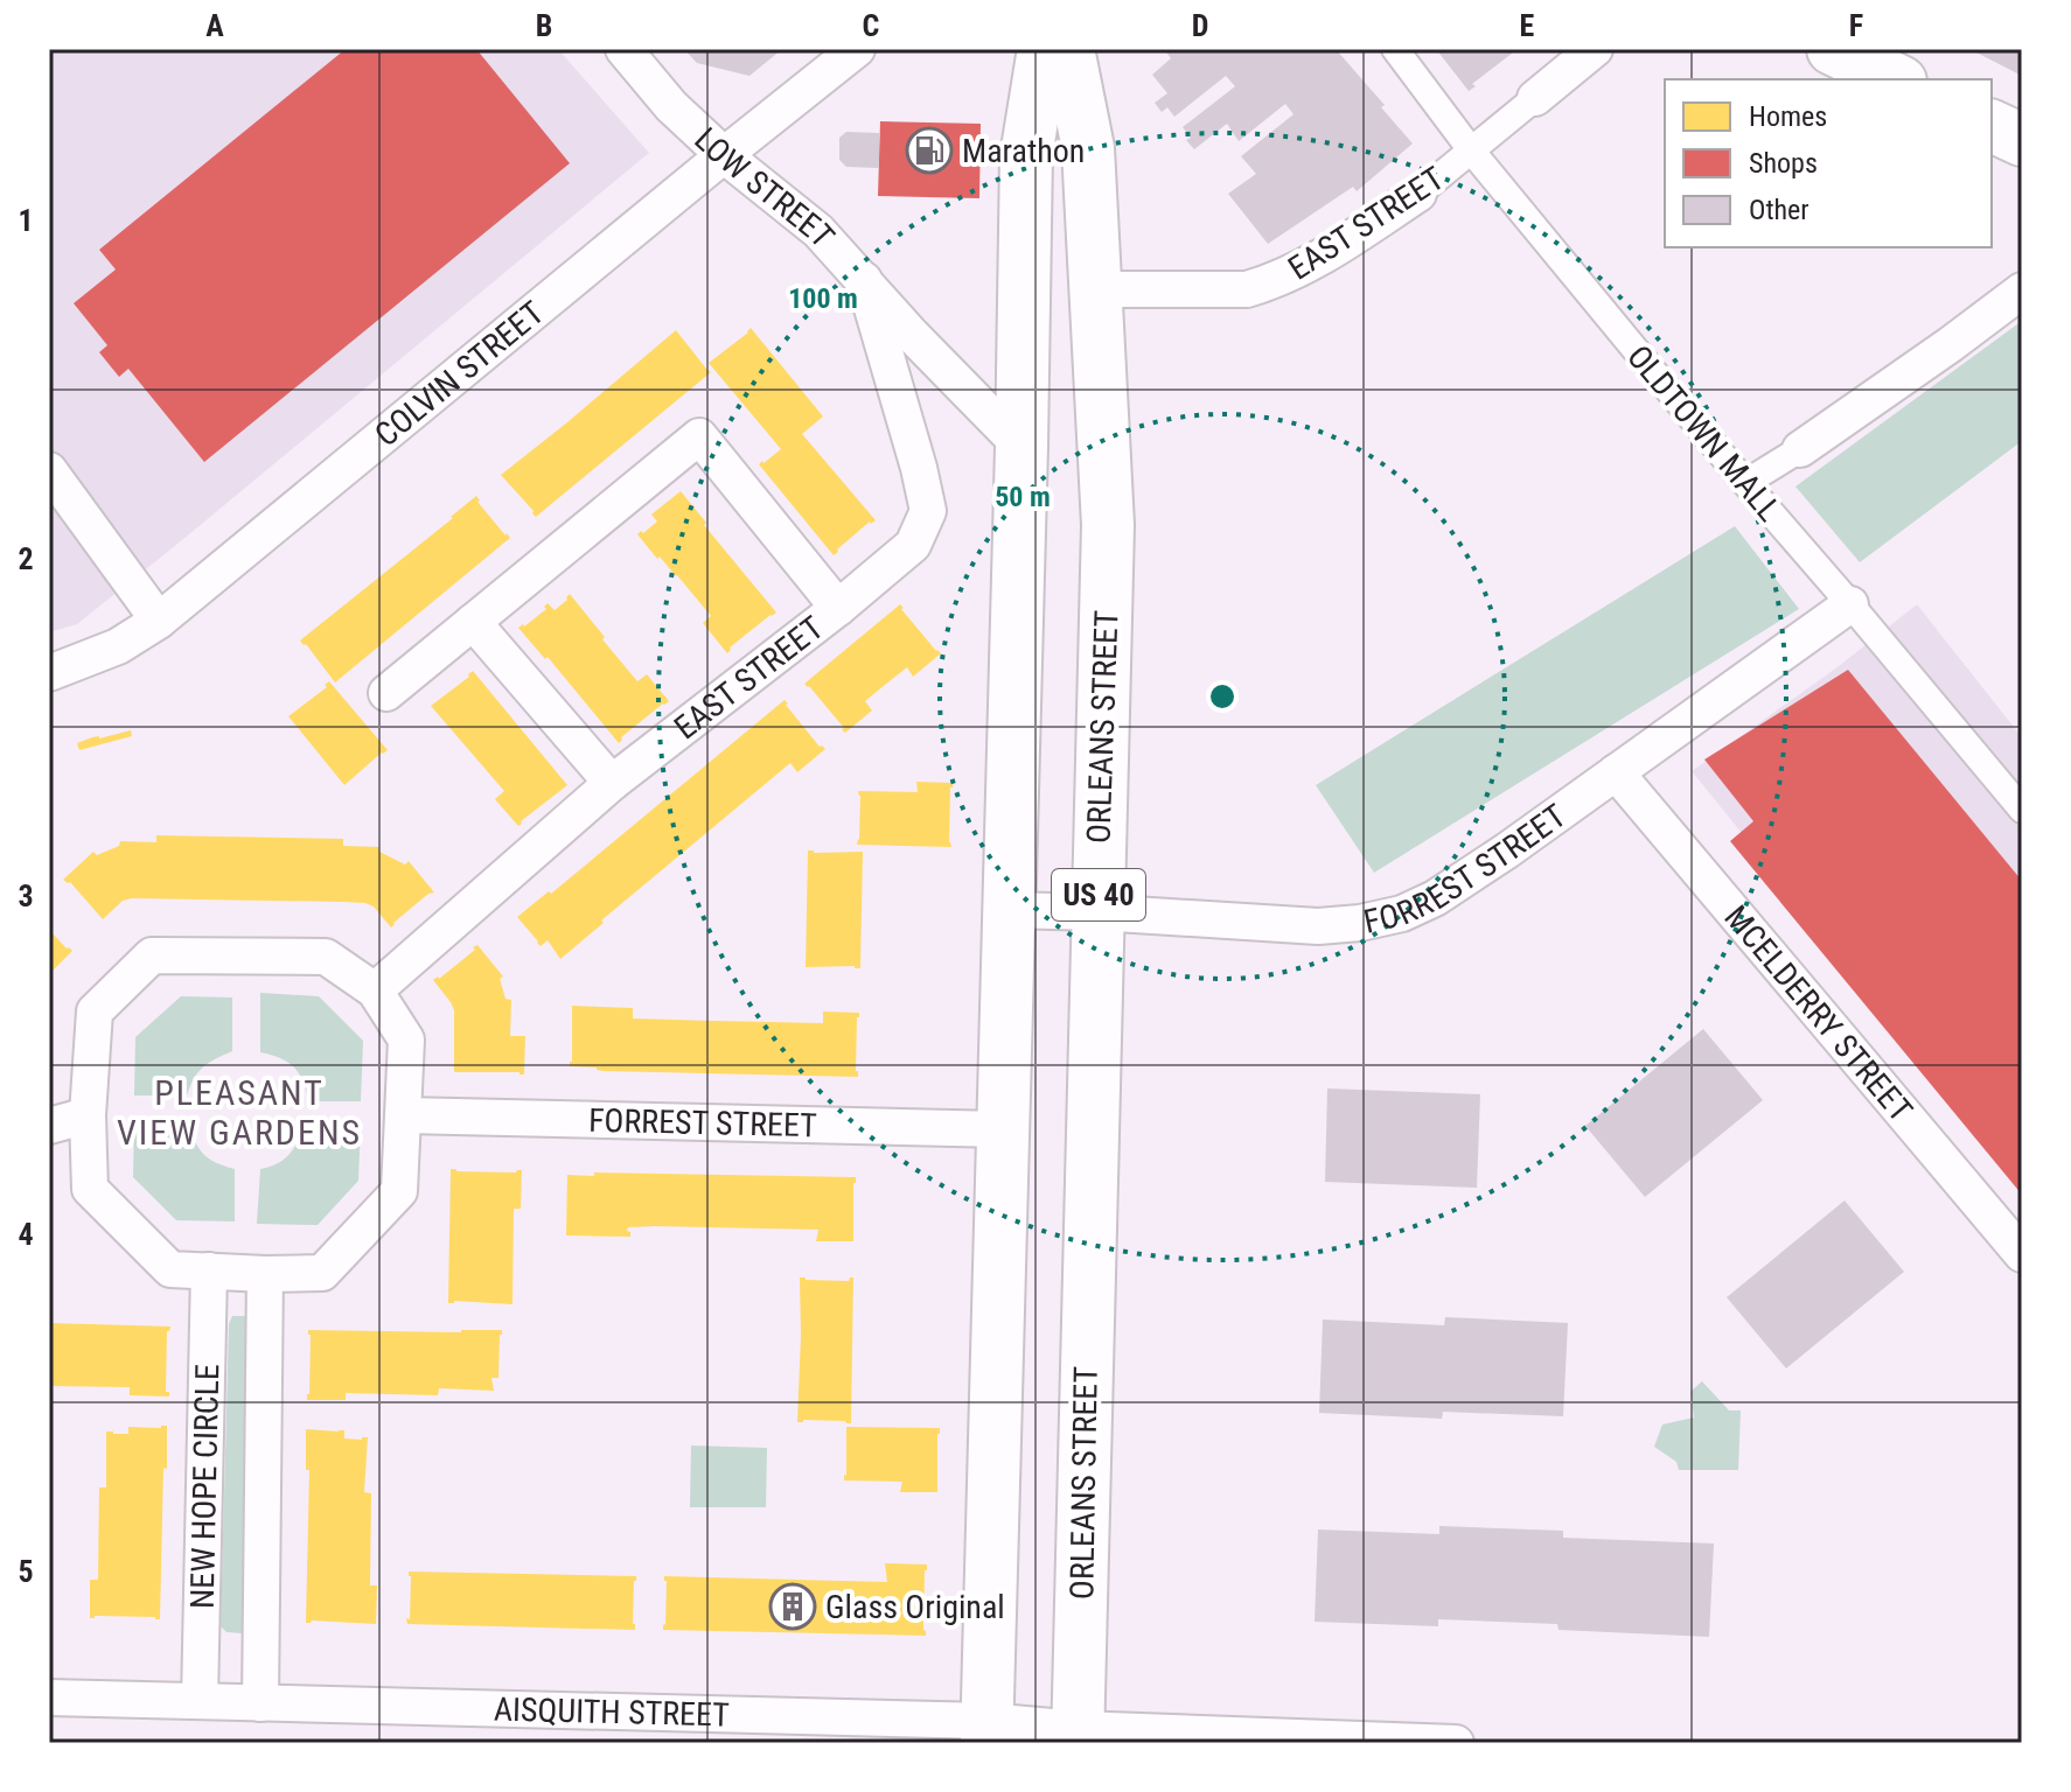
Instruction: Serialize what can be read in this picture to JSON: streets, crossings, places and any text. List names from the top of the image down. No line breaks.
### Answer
{"streets":{"main road":["ORLEANS STREET","US 40"],"street":["LOW STREET","EAST STREET","COLVIN STREET","OLDTOWN MALL","FORREST STREET","MCELDERRY STREET","NEW HOPE CIRCLE","AISQUITH STREET"]},"crossings":[["LOW STREET","EAST STREET"],["LOW STREET","COLVIN STREET"],["LOW STREET","US 40"],["EAST STREET","OLDTOWN MALL"],["EAST STREET","ORLEANS STREET"],["OLDTOWN MALL","FORREST STREET"],["ORLEANS STREET","FORREST STREET"],["ORLEANS STREET","AISQUITH STREET"],["FORREST STREET","US 40"],["FORREST STREET","MCELDERRY STREET"],["US 40","AISQUITH STREET"],["NEW HOPE CIRCLE","AISQUITH STREET"]],"districts":["PLEASANT VIEW GARDENS"],"places":{"fuel station":["Marathon"],"building":["Glass Original"]},"legend":["Homes","Shops","Other"],"grid":{"columns":["A","B","C","D","E","F"],"rows":["1","2","3","4","5"]},"rings":["100 m","50 m"]}
